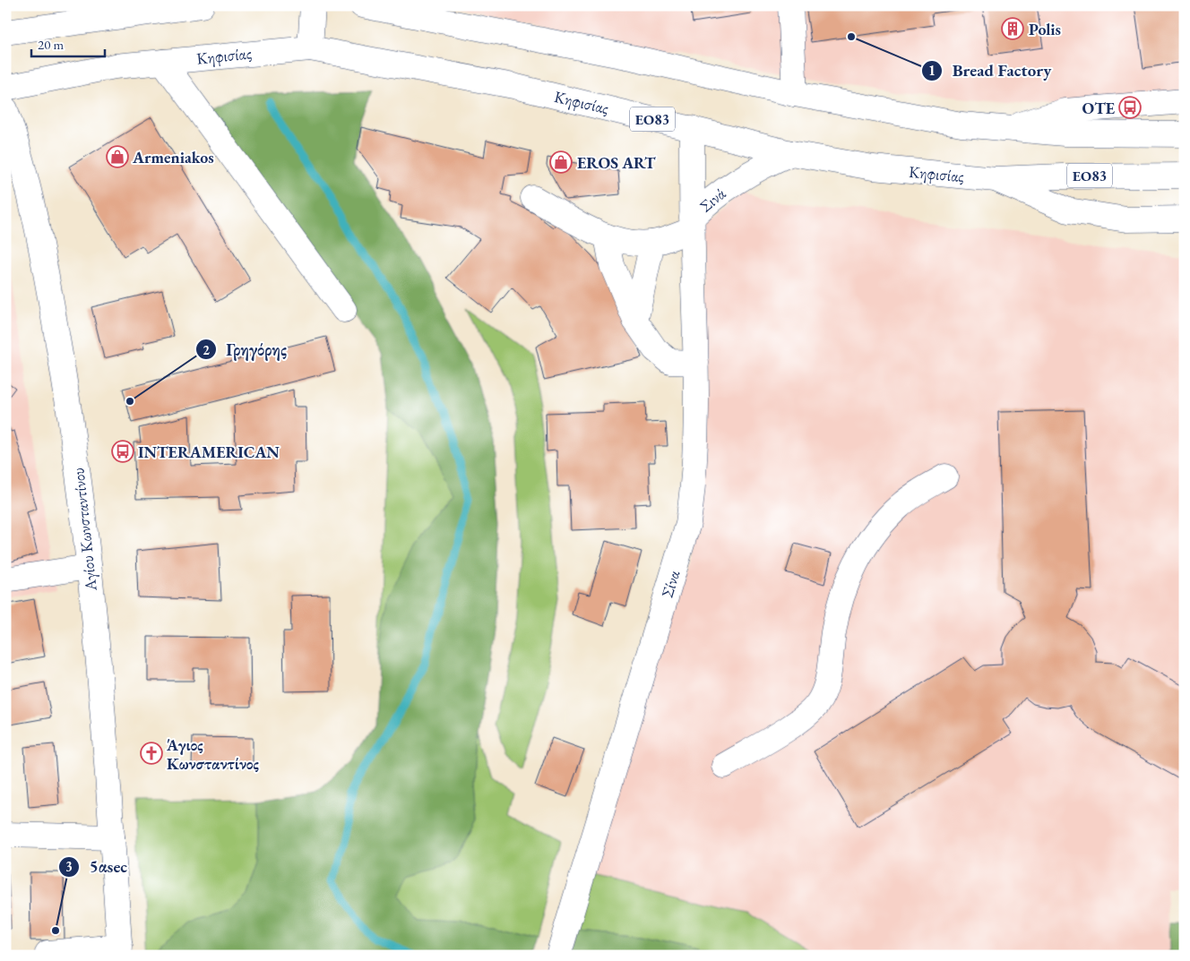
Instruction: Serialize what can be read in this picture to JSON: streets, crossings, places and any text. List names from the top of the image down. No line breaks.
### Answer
{"streets":{"main road":["Κηφισίας","ΕΟ83","Σινά","Αγίου Κωνσταντίνου","Σίνα"]},"crossings":[["Κηφισίας","Σινά"],["Σινά","Σίνα"]],"places":{"building":["Polis"],"other":["Bread Factory","Γρηγόρης","5αsec"],"bus stop":["ΟΤΕ","INTERAMERICAN"],"shop":["Armeniakos","EROS ART"],"church":["Άγιος Κωνσταντίνος"]},"scale_bar":"20 m"}
